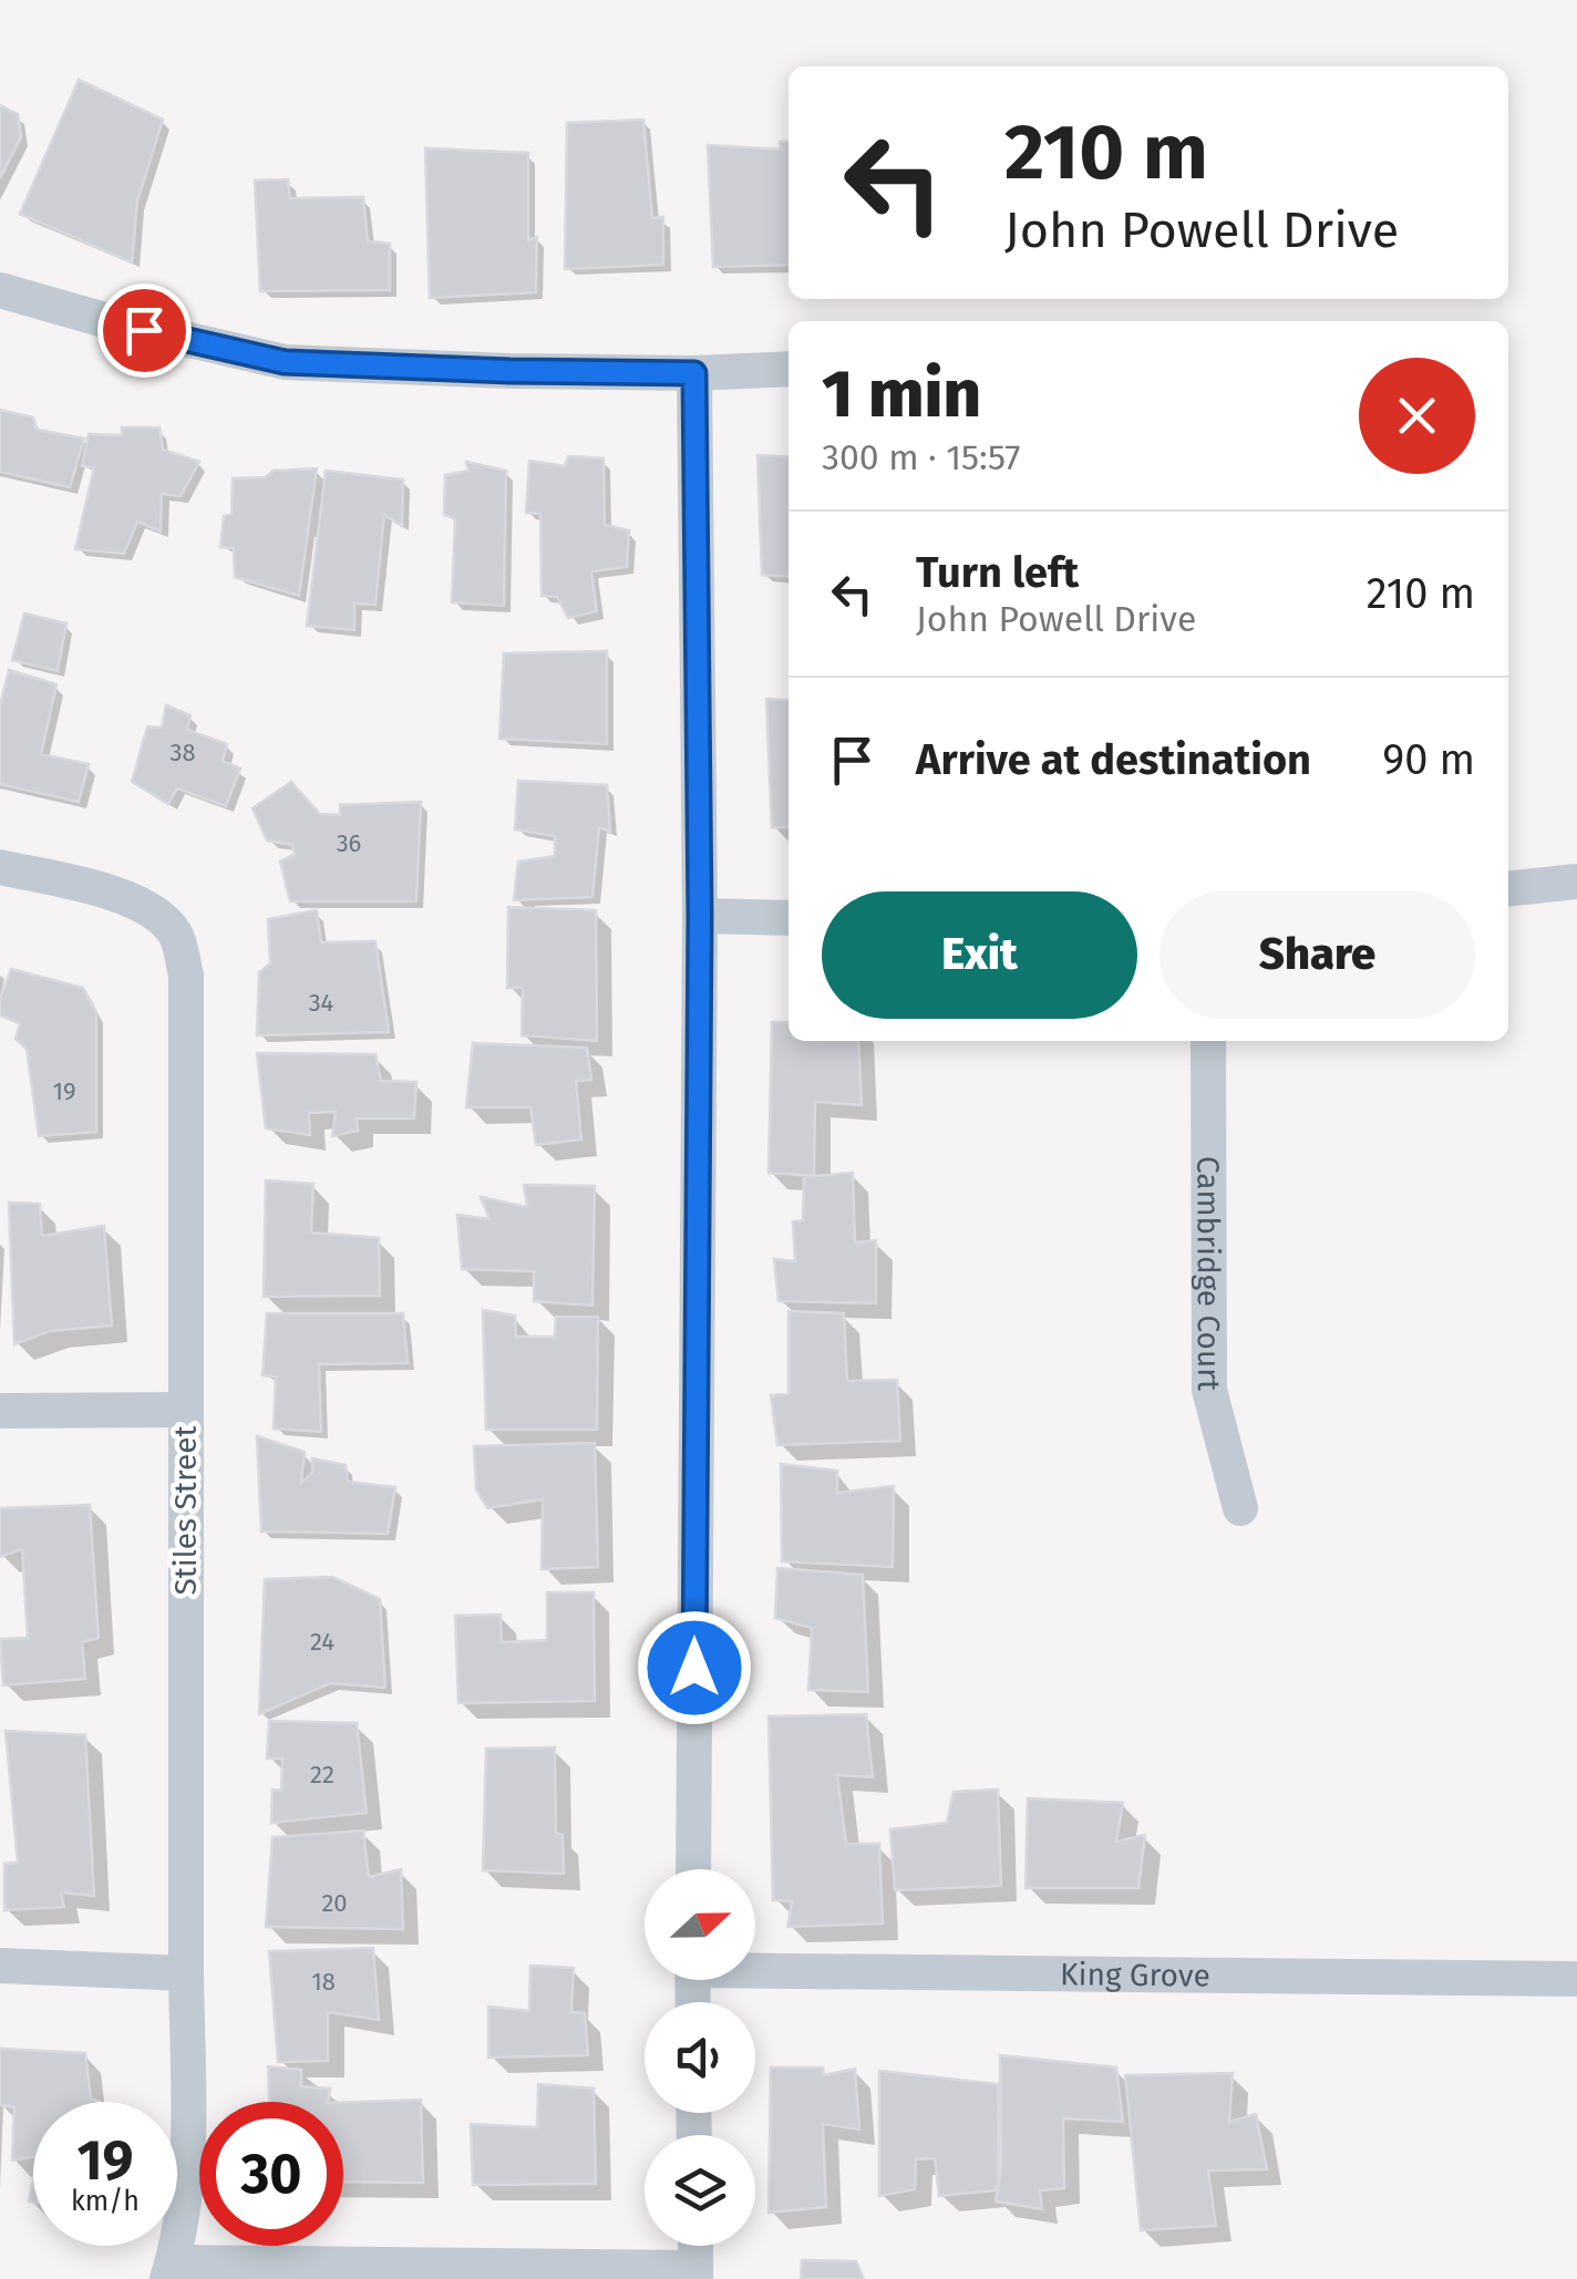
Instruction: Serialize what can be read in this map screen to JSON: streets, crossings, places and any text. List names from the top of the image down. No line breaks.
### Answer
{"streets":{"street":["Cambridge Court","Stiles Street","King Grove"]},"house_numbers":["38","36","34","19","24","22","20","18"],"north":"right","page":{"turn":["210 m","John Powell Drive"],"heading":["1 min","300 m · 15:57"],"list":[{"name":"Turn left","note":"John Powell Drive","value":"210 m"},{"name":"Arrive at destination","value":"90 m"}],"buttons":["Exit","Share"],"speed":"19 km/h","limit":"30"}}
